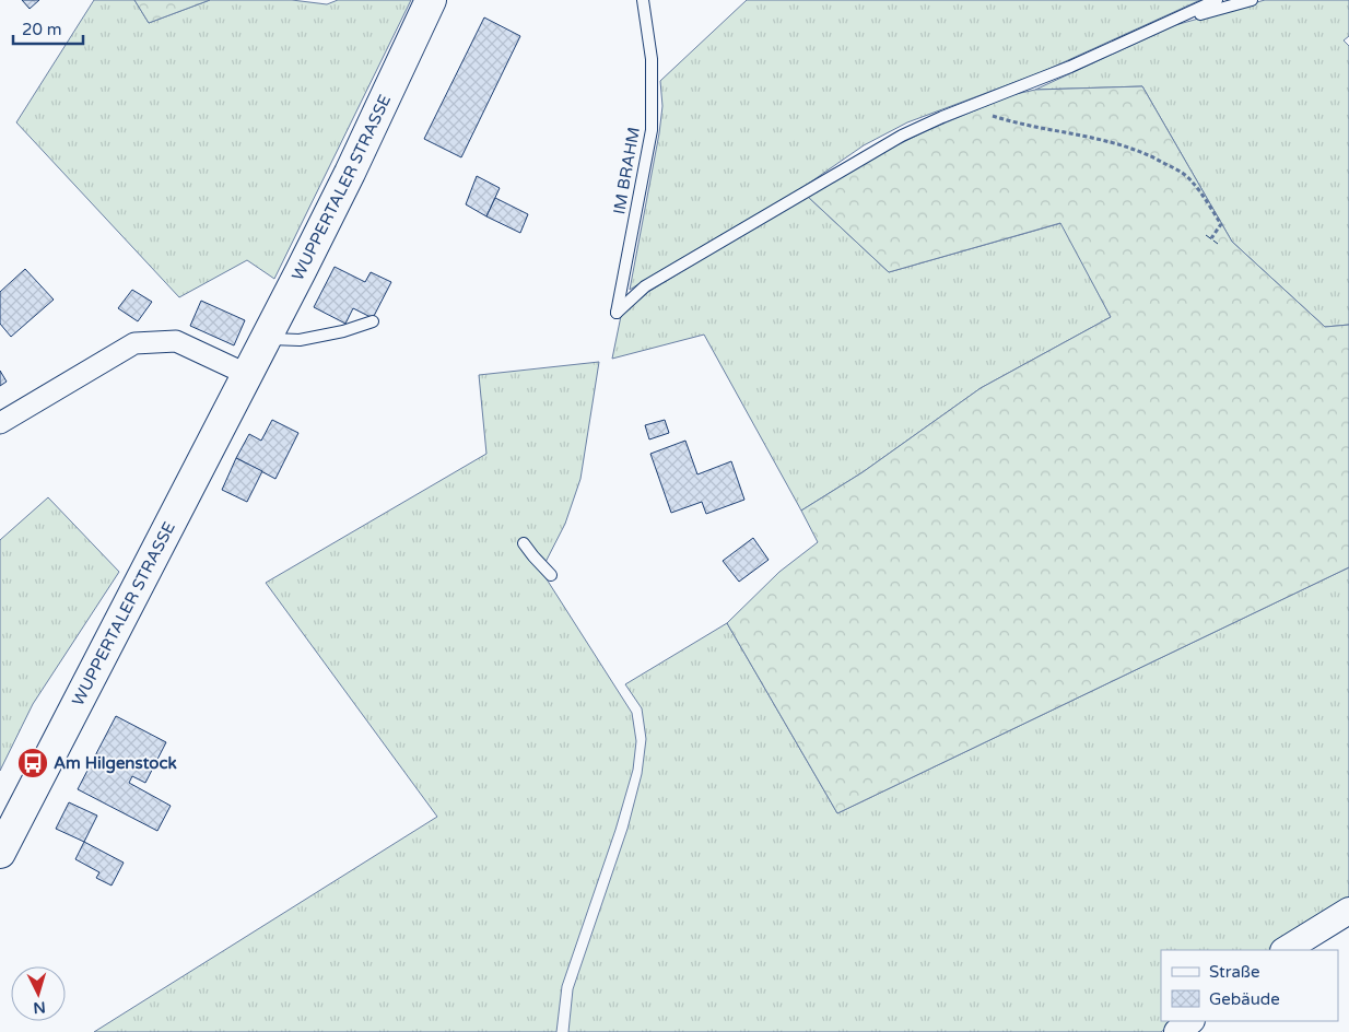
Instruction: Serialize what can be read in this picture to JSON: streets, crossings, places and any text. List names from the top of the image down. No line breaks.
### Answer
{"streets":{"main road":["WUPPERTALER STRASSE"],"lane":["IM BRAHM"]},"places":{"bus stop":["Am Hilgenstock"]},"legend":["Straße","Gebäude"],"scale_bar":"20 m","north":"bottom"}
